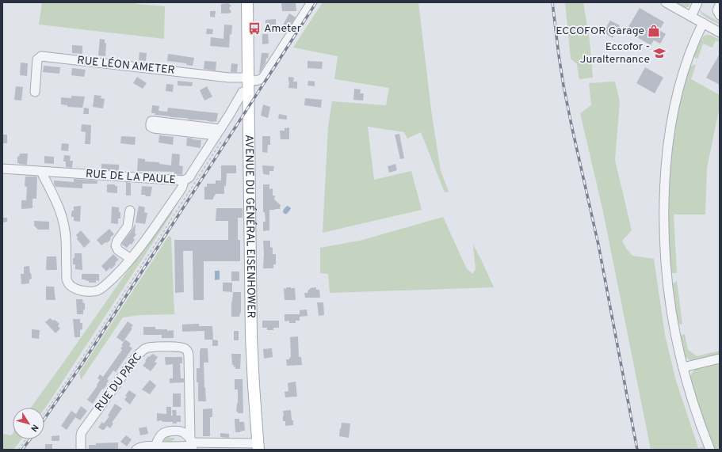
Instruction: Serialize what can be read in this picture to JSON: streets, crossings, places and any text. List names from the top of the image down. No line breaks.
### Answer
{"streets":{"main road":["AVENUE DU GÉNÉRAL EISENHOWER"],"street":["RUE LÉON AMETER","RUE DE LA PAULE","RUE DU PARC"]},"crossings":[["RUE LÉON AMETER","RUE DE LA PAULE"],["RUE LÉON AMETER","AVENUE DU GÉNÉRAL EISENHOWER"],["RUE DE LA PAULE","AVENUE DU GÉNÉRAL EISENHOWER"]],"places":{"bus stop":["Ameter"],"shop":["ECCOFOR Garage"],"school or university":["Eccofor - Juralternance"]},"north":"bottom right"}
